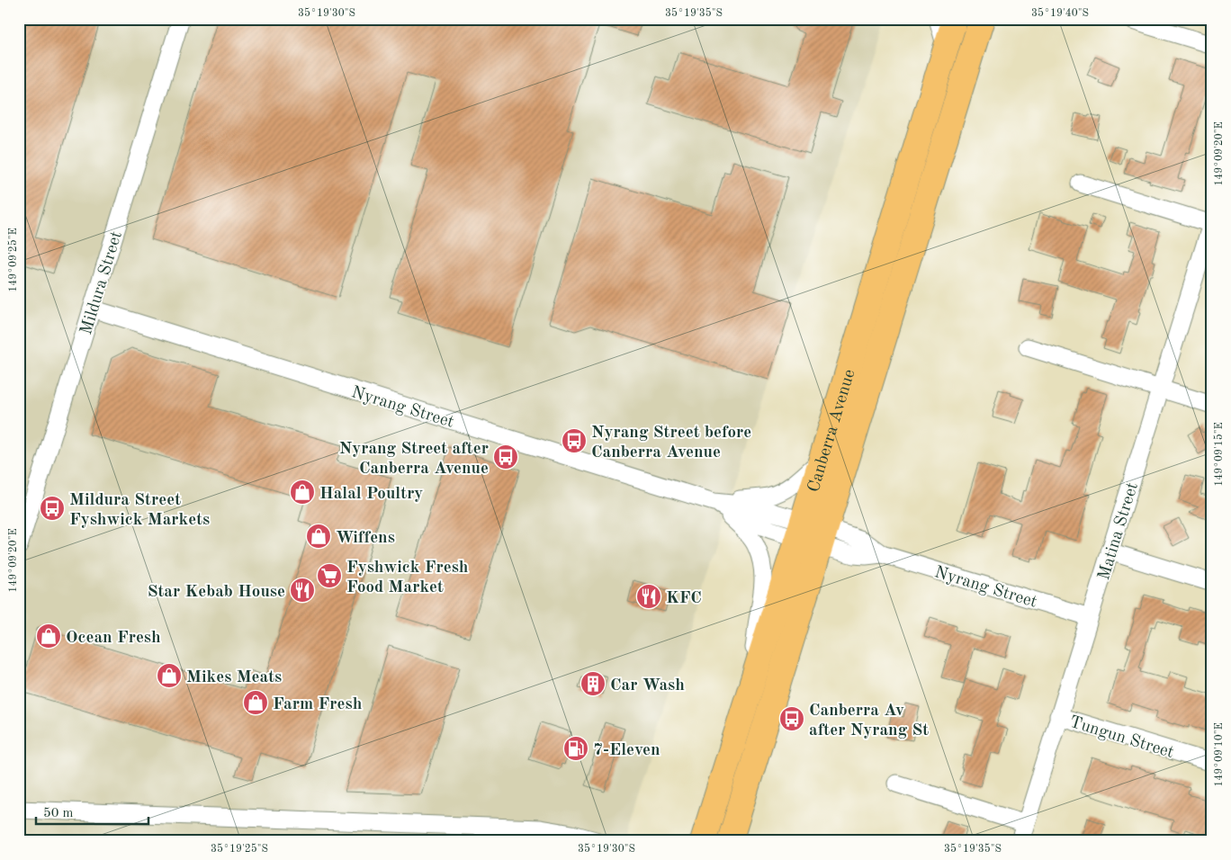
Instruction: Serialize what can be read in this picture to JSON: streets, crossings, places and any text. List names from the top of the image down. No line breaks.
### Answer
{"streets":{"highway":["Canberra Avenue"],"street":["Mildura Street","Nyrang Street","Matina Street","Tungun Street"]},"crossings":[["Mildura Street","Nyrang Street"],["Nyrang Street","Canberra Avenue"],["Nyrang Street","Matina Street"],["Matina Street","Tungun Street"]],"places":{"bus stop":["Nyrang Street before Canberra Avenue","Nyrang Street after Canberra Avenue","Mildura Street Fyshwick Markets","Canberra Av after Nyrang St"],"shop":["Halal Poultry","Wiffens","Ocean Fresh","Mikes Meats","Farm Fresh"],"supermarket":["Fyshwick Fresh Food Market"],"restaurant":["Star Kebab House","KFC"],"building":["Car Wash"],"fuel station":["7-Eleven"]},"scale_bar":"50 m","coordinates":["35°19'30\"S","35°19'35\"S","35°19'40\"S","149°09'20\"E","149°09'25\"E","149°09'15\"E","149°09'10\"E","35°19'25\"S"]}
